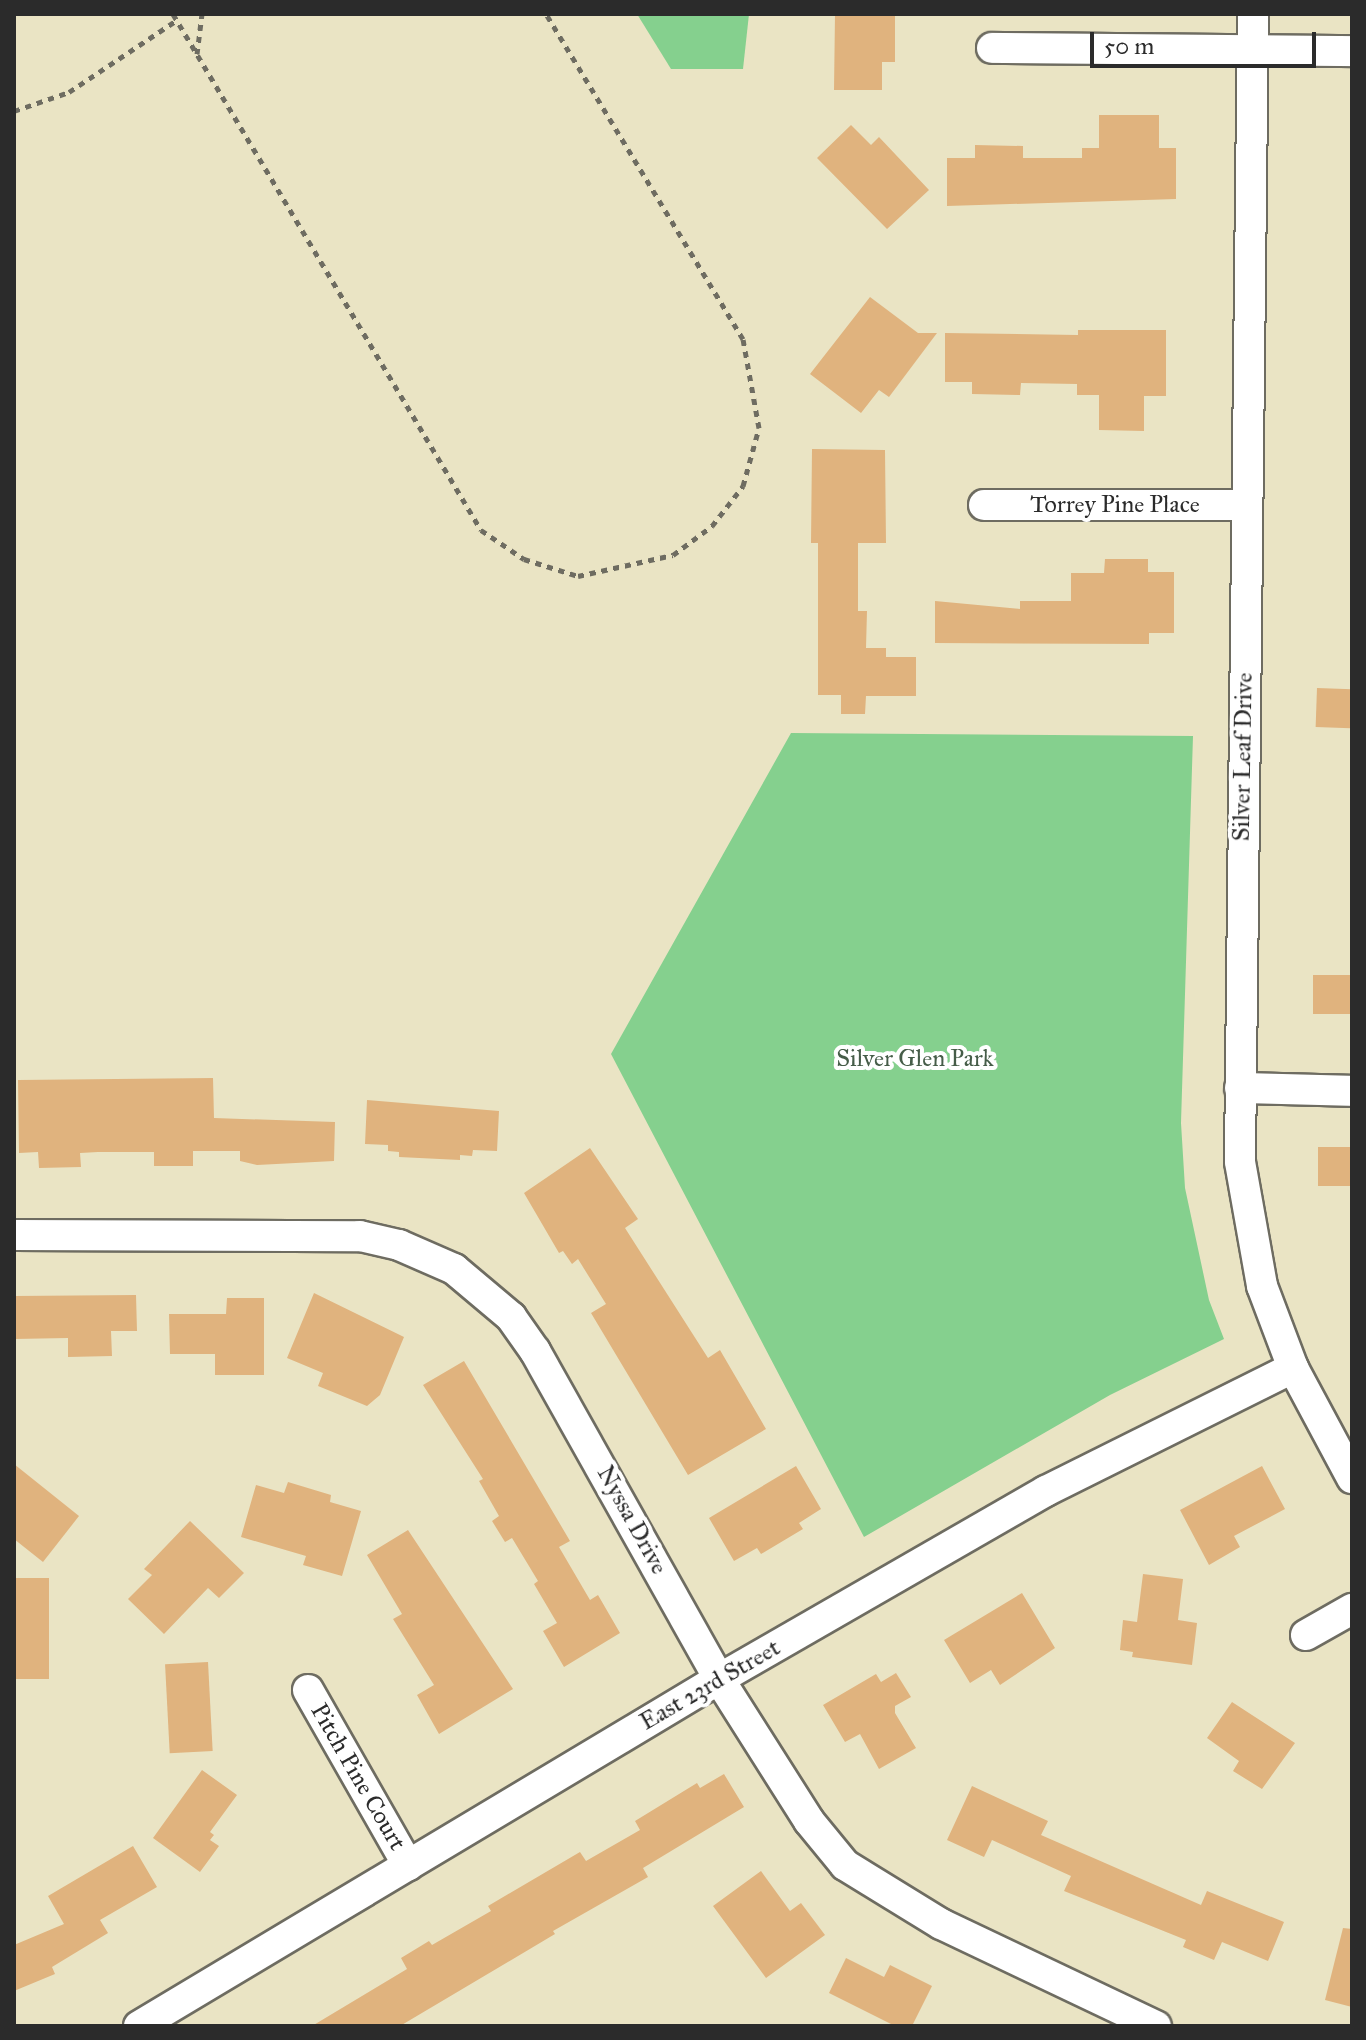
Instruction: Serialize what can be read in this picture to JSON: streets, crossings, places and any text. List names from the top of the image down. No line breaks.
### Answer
{"streets":{"street":["Torrey Pine Place","Silver Leaf Drive","Nyssa Drive","East 23rd Street","Pitch Pine Court"]},"crossings":[["Torrey Pine Place","Silver Leaf Drive"],["Silver Leaf Drive","East 23rd Street"],["Nyssa Drive","East 23rd Street"],["East 23rd Street","Pitch Pine Court"]],"parks":["Silver Glen Park"],"scale_bar":"50 m"}
